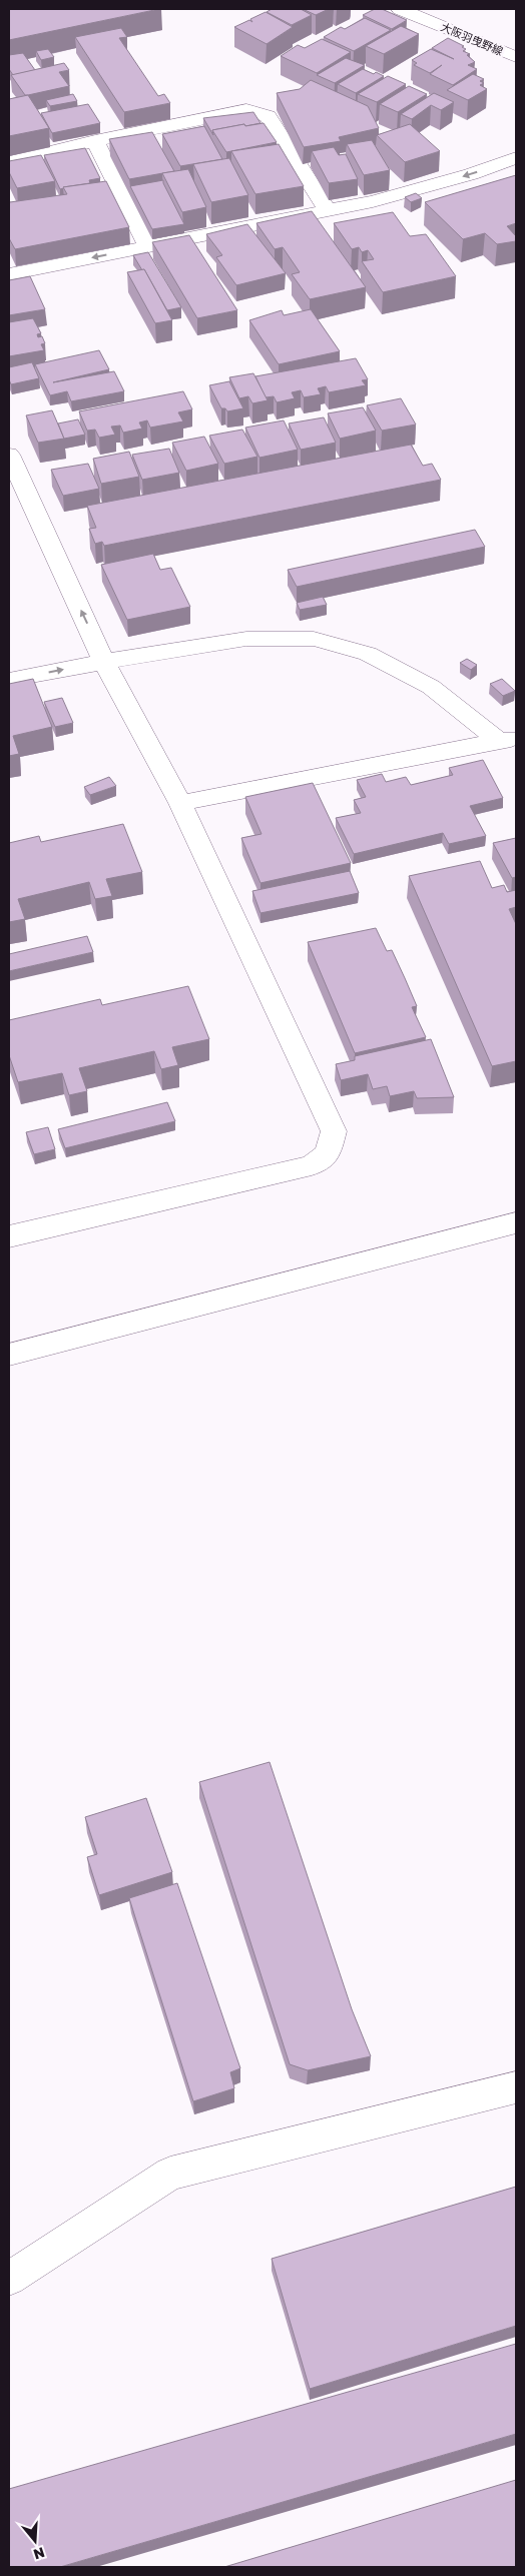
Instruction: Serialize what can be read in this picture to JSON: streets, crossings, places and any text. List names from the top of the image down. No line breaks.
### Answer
{"streets":{"street":["大阪羽曳野線"]},"north":"bottom"}
